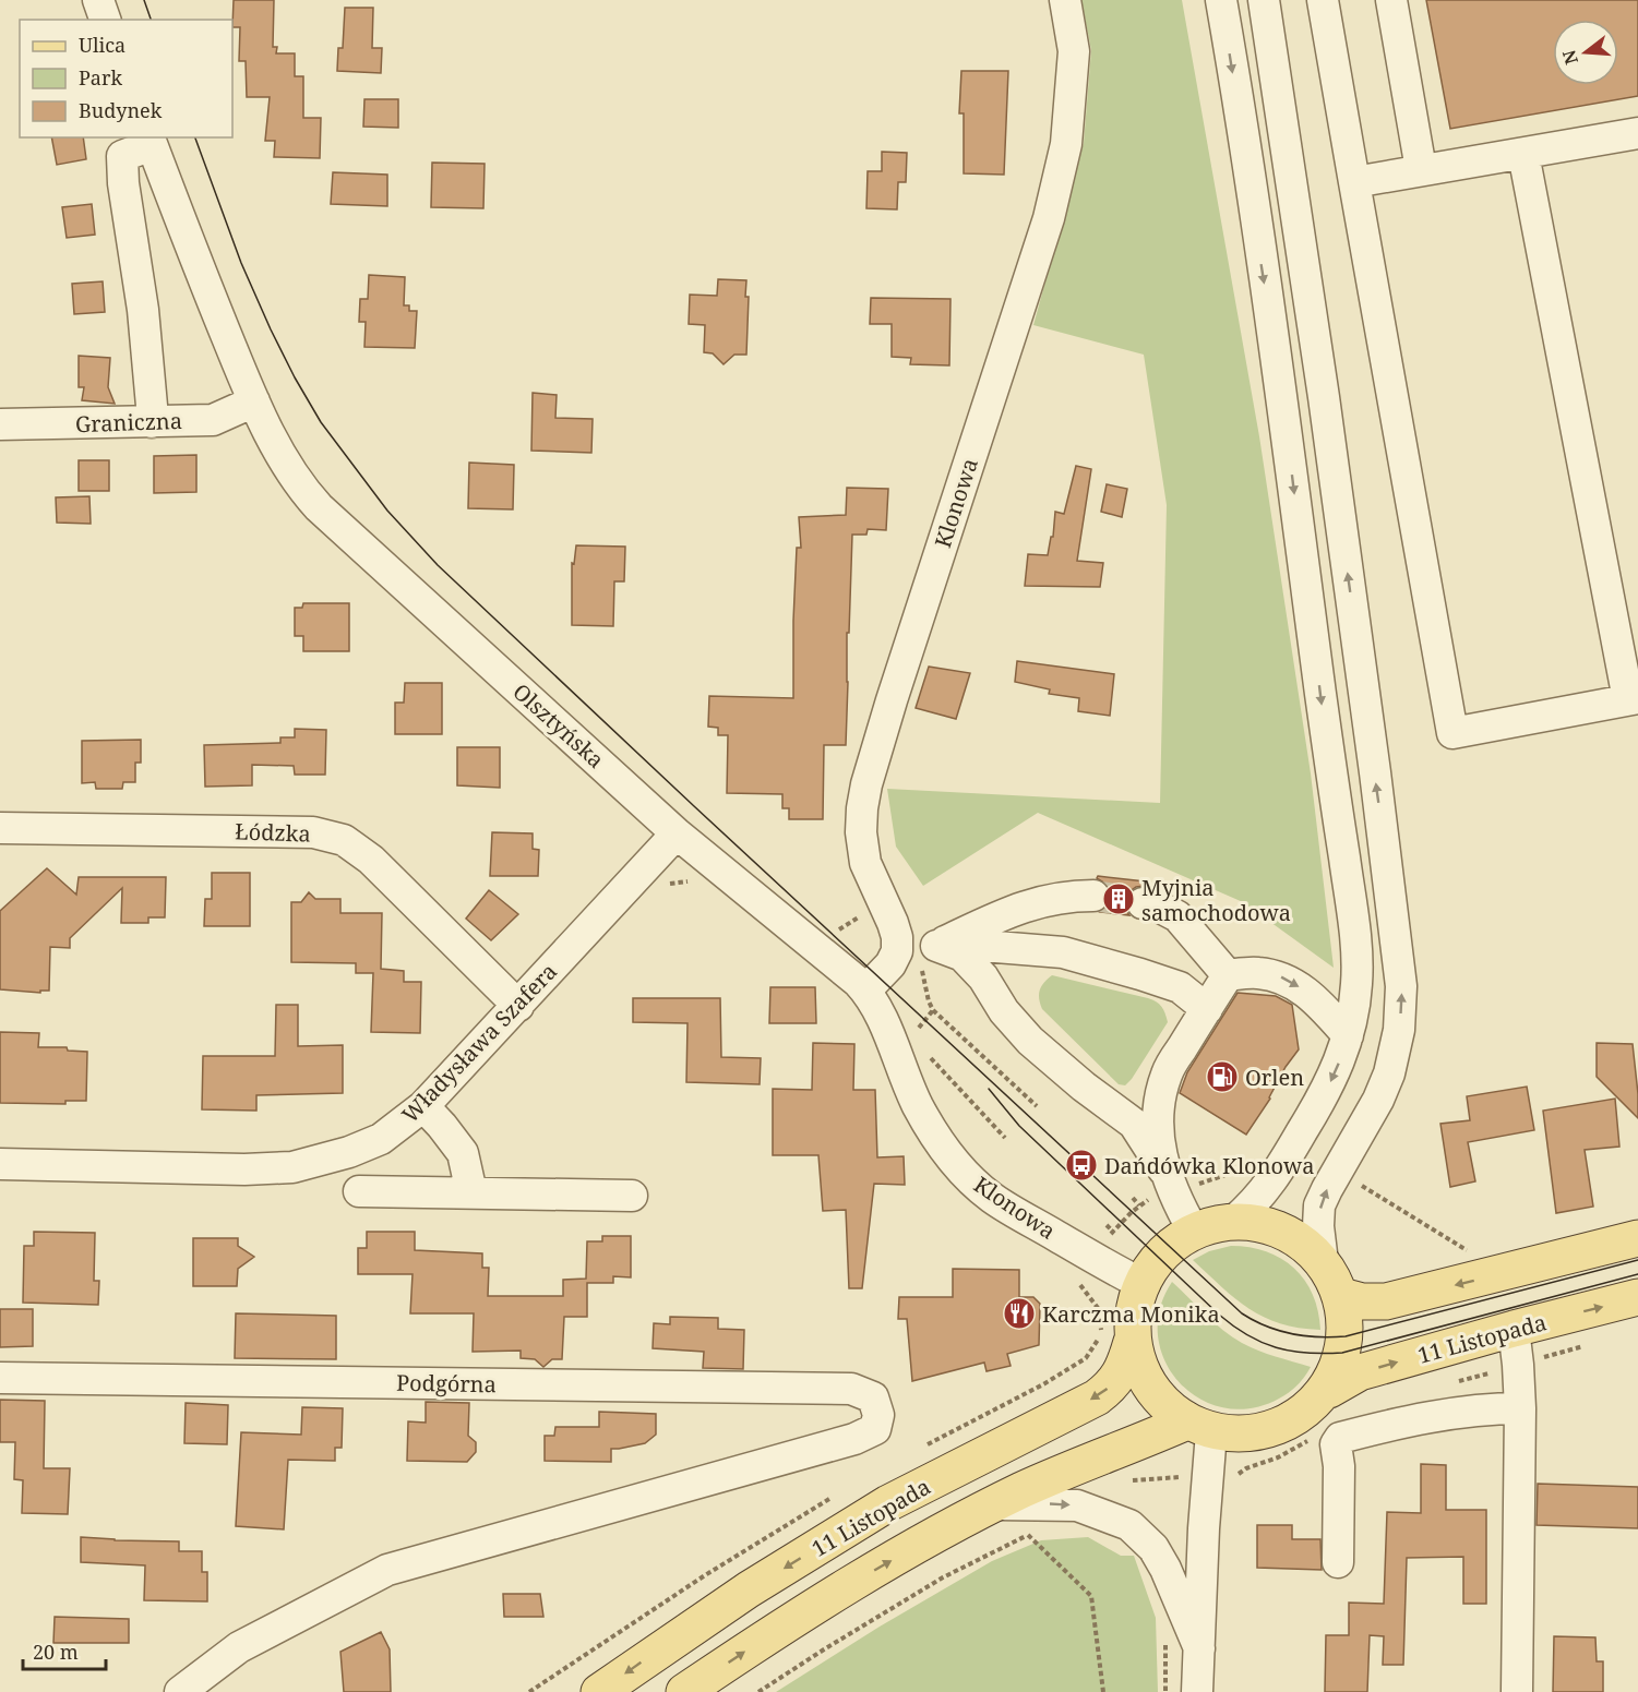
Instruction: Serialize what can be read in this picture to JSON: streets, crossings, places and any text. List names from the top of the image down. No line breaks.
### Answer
{"streets":{"main road":["11 Listopada"],"street":["Graniczna","Klonowa","Olsztyńska","Łódzka","Władysława Szafera","Podgórna"]},"crossings":[["Graniczna","Olsztyńska"],["Klonowa","Olsztyńska"],["Klonowa","11 Listopada"],["Olsztyńska","Władysława Szafera"],["Łódzka","Władysława Szafera"]],"places":{"building":["Myjnia samochodowa"],"fuel station":["Orlen"],"bus stop":["Dańdówka Klonowa"],"restaurant":["Karczma Monika"]},"legend":["Ulica","Park","Budynek"],"scale_bar":"20 m","north":"left"}
